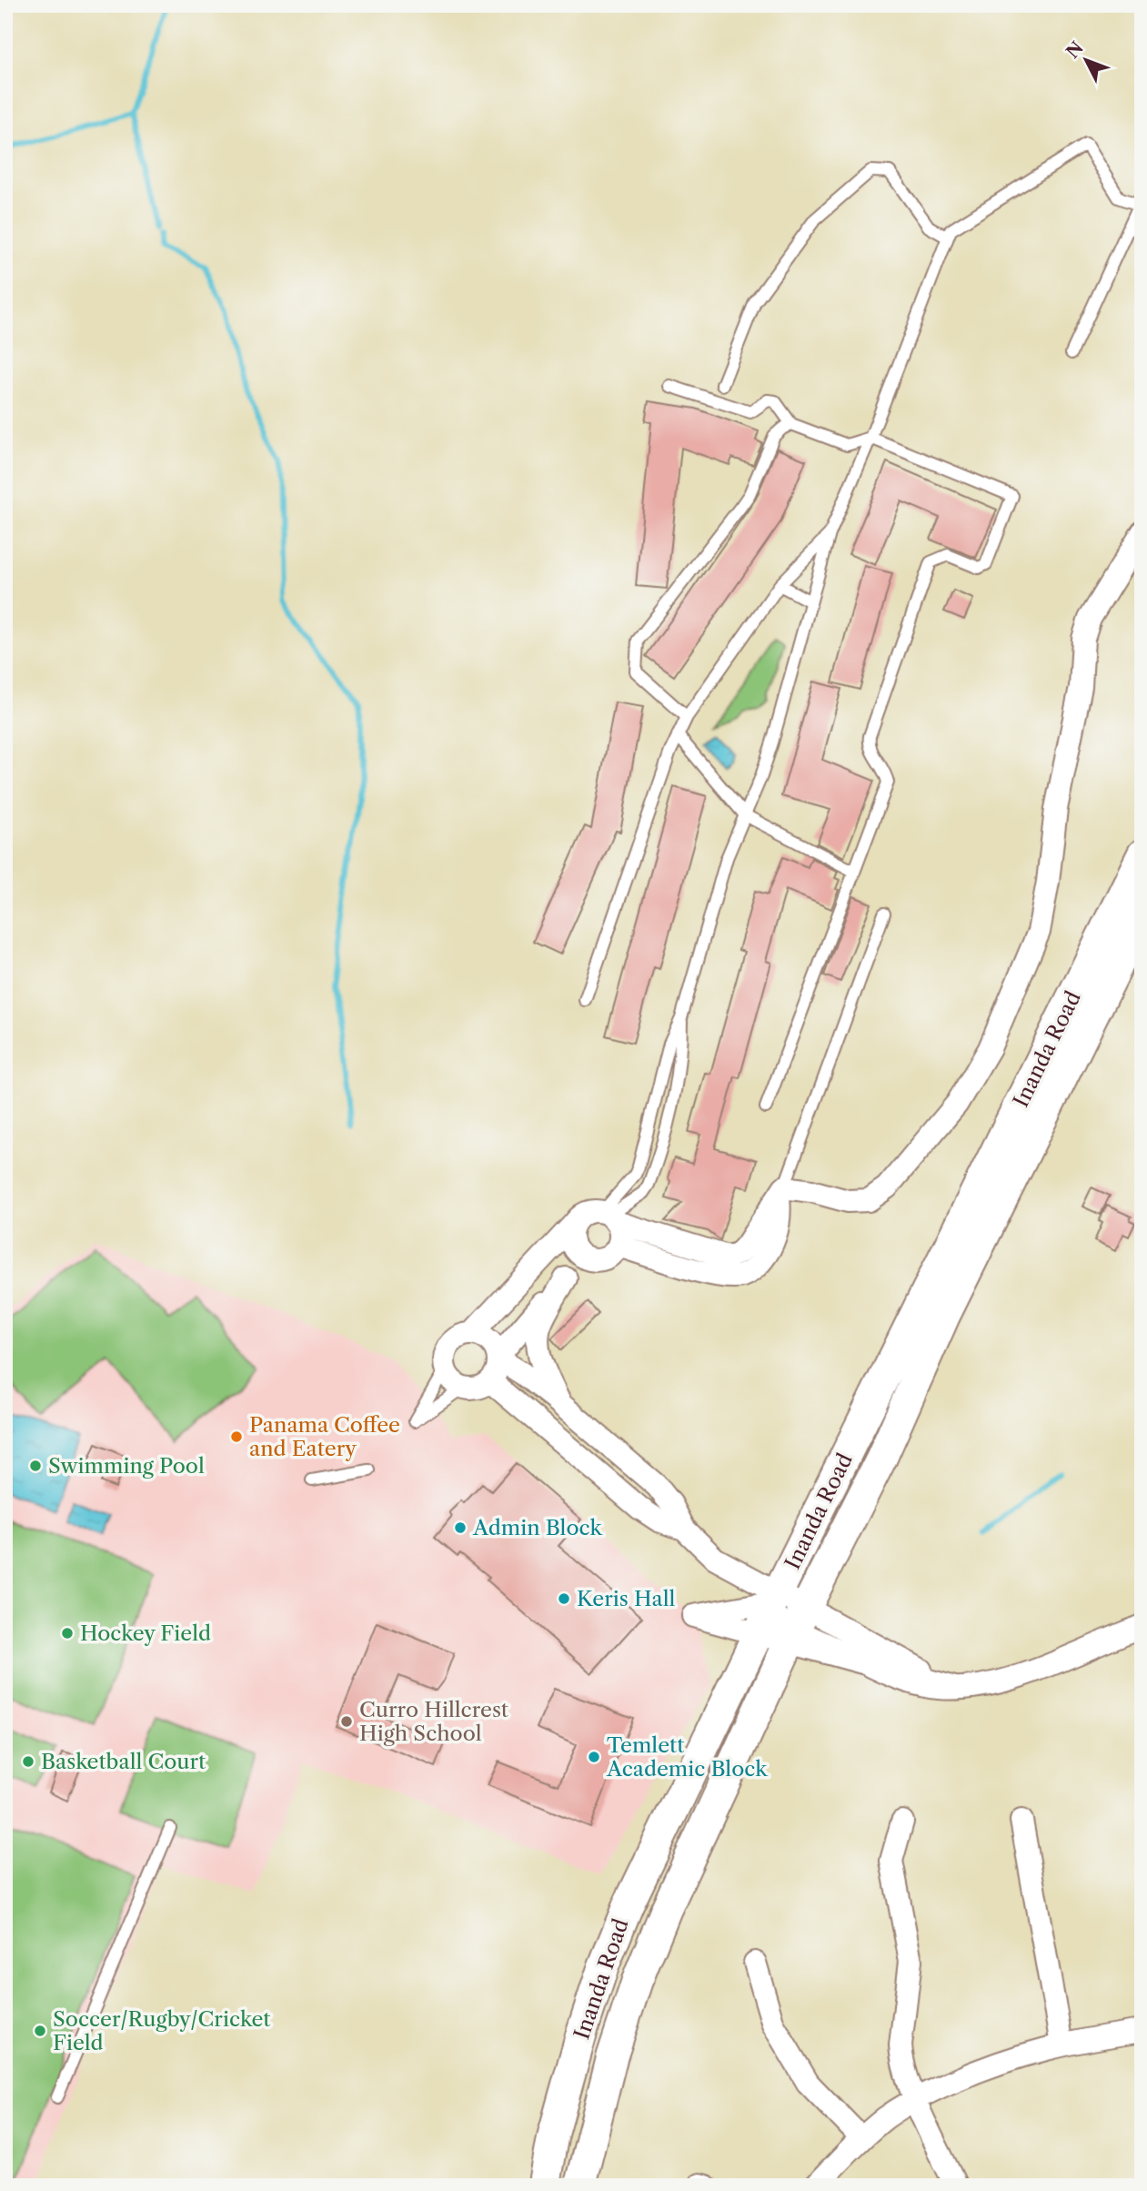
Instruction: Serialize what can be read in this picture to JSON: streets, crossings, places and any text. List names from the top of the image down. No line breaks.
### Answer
{"streets":{"main road":["Inanda Road"]},"places":["Panama Coffee and Eatery","Swimming Pool","Admin Block","Keris Hall","Hockey Field","Curro Hillcrest High School","Temlett Academic Block","Basketball Court","Soccer/Rugby/Cricket Field"],"north":"top left"}
